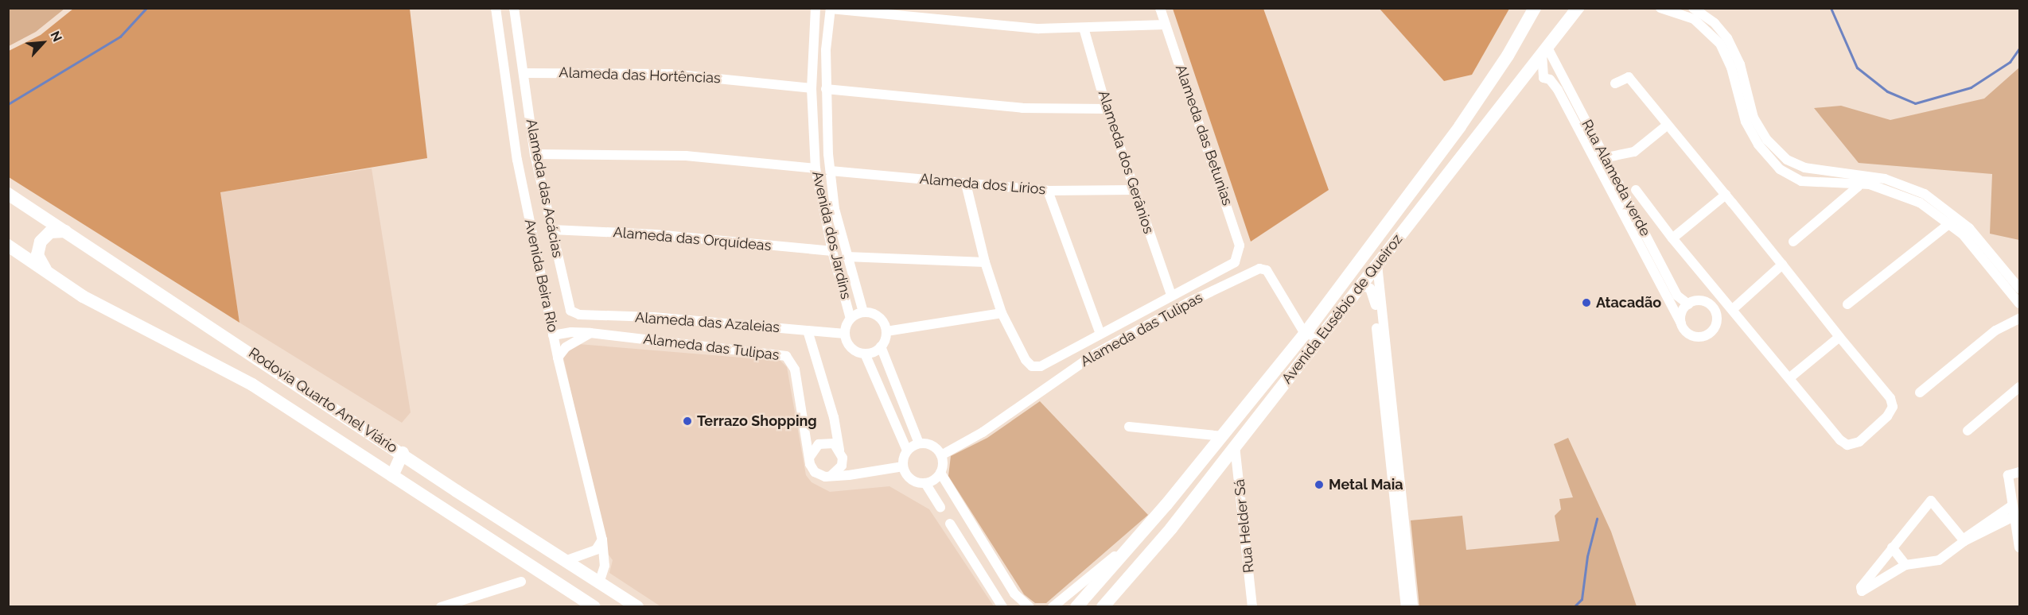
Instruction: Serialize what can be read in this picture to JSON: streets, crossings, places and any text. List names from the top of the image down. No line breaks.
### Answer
{"streets":{"highway":["Avenida Eusébio de Queiroz","Rodovia Quarto Anel Viário"],"street":["Alameda das Hortências","Alameda das Betunias","Alameda dos Gerânios","Rua Alameda verde","Alameda dos Lírios","Alameda das Acácias","Avenida dos Jardins","Alameda das Orquídeas","Avenida Beira Rio","Alameda das Azaleias","Alameda das Tulipas","Rua Helder Sá"]},"crossings":[["Alameda das Hortências","Alameda das Acácias"],["Alameda das Hortências","Avenida dos Jardins"],["Alameda das Betunias","Alameda dos Gerânios"],["Alameda dos Gerânios","Alameda dos Lírios"],["Rua Alameda verde","Avenida Eusébio de Queiroz"],["Alameda dos Lírios","Avenida dos Jardins"],["Alameda das Acácias","Alameda das Orquídeas"],["Alameda das Acácias","Alameda das Azaleias"],["Avenida dos Jardins","Alameda das Orquídeas"],["Avenida dos Jardins","Alameda das Azaleias"],["Avenida Beira Rio","Alameda das Tulipas"],["Avenida Beira Rio","Rodovia Quarto Anel Viário"],["Avenida Eusébio de Queiroz","Alameda das Tulipas"],["Avenida Eusébio de Queiroz","Rua Helder Sá"]],"places":["Atacadão","Terrazo Shopping","Metal Maia"],"north":"top right"}
